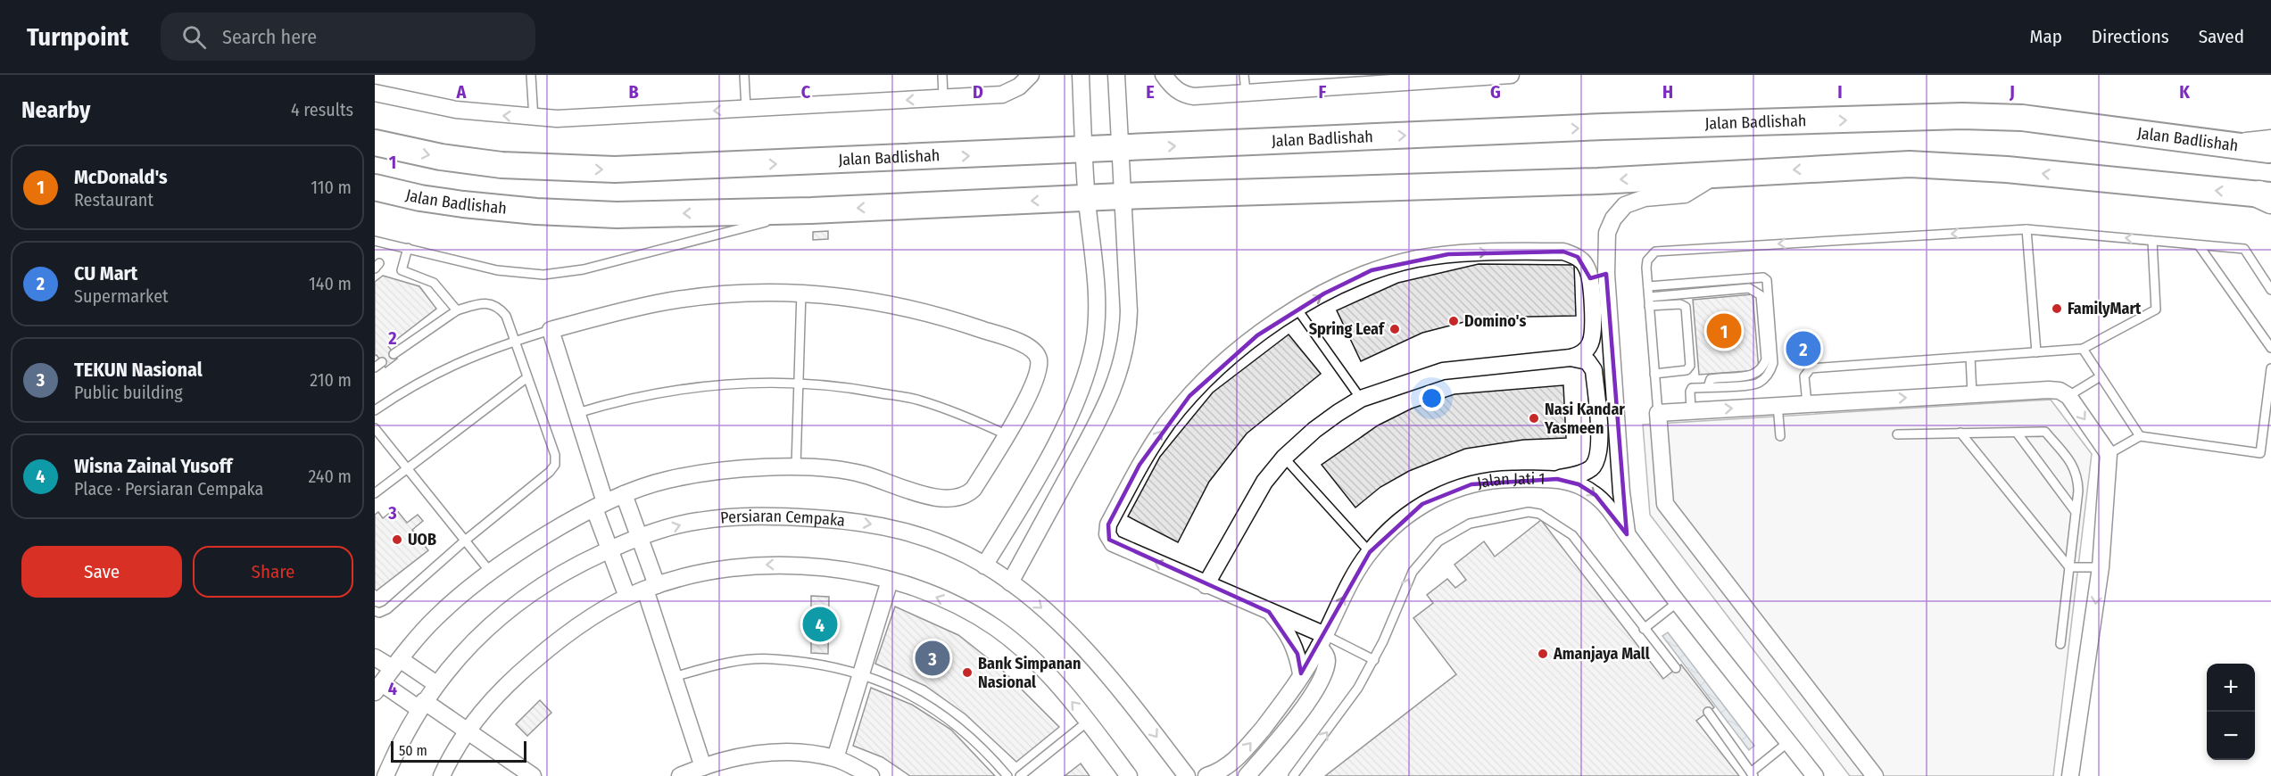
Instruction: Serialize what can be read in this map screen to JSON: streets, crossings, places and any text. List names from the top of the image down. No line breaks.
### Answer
{"streets":{"main road":["Jalan Badlishah"],"street":["Jalan Jati 1","Persiaran Cempaka"]},"places":["FamilyMart","Domino's","Spring Leaf","Nasi Kandar Yasmeen","UOB","Amanjaya Mall","Bank Simpanan Nasional"],"scale_bar":"50 m","page":{"header":"Turnpoint","search":"Search here","nav":["Map","Directions","Saved"],"heading":["Nearby","4 results"],"list":[{"mark":"1","name":"McDonald's","note":"Restaurant","value":"110 m"},{"mark":"2","name":"CU Mart","note":"Supermarket","value":"140 m"},{"mark":"3","name":"TEKUN Nasional","note":"Public building","value":"210 m"},{"mark":"4","name":"Wisna Zainal Yusoff","note":"Place · Persiaran Cempaka","value":"240 m"}],"pins":["1","2","4","3"],"buttons":["Save","Share"],"map_buttons":["+","−"],"scale":"50 m"},"grid":{"columns":["A","B","C","D","E","F","G","H","I","J","K"],"rows":["1","2","3","4"]}}
